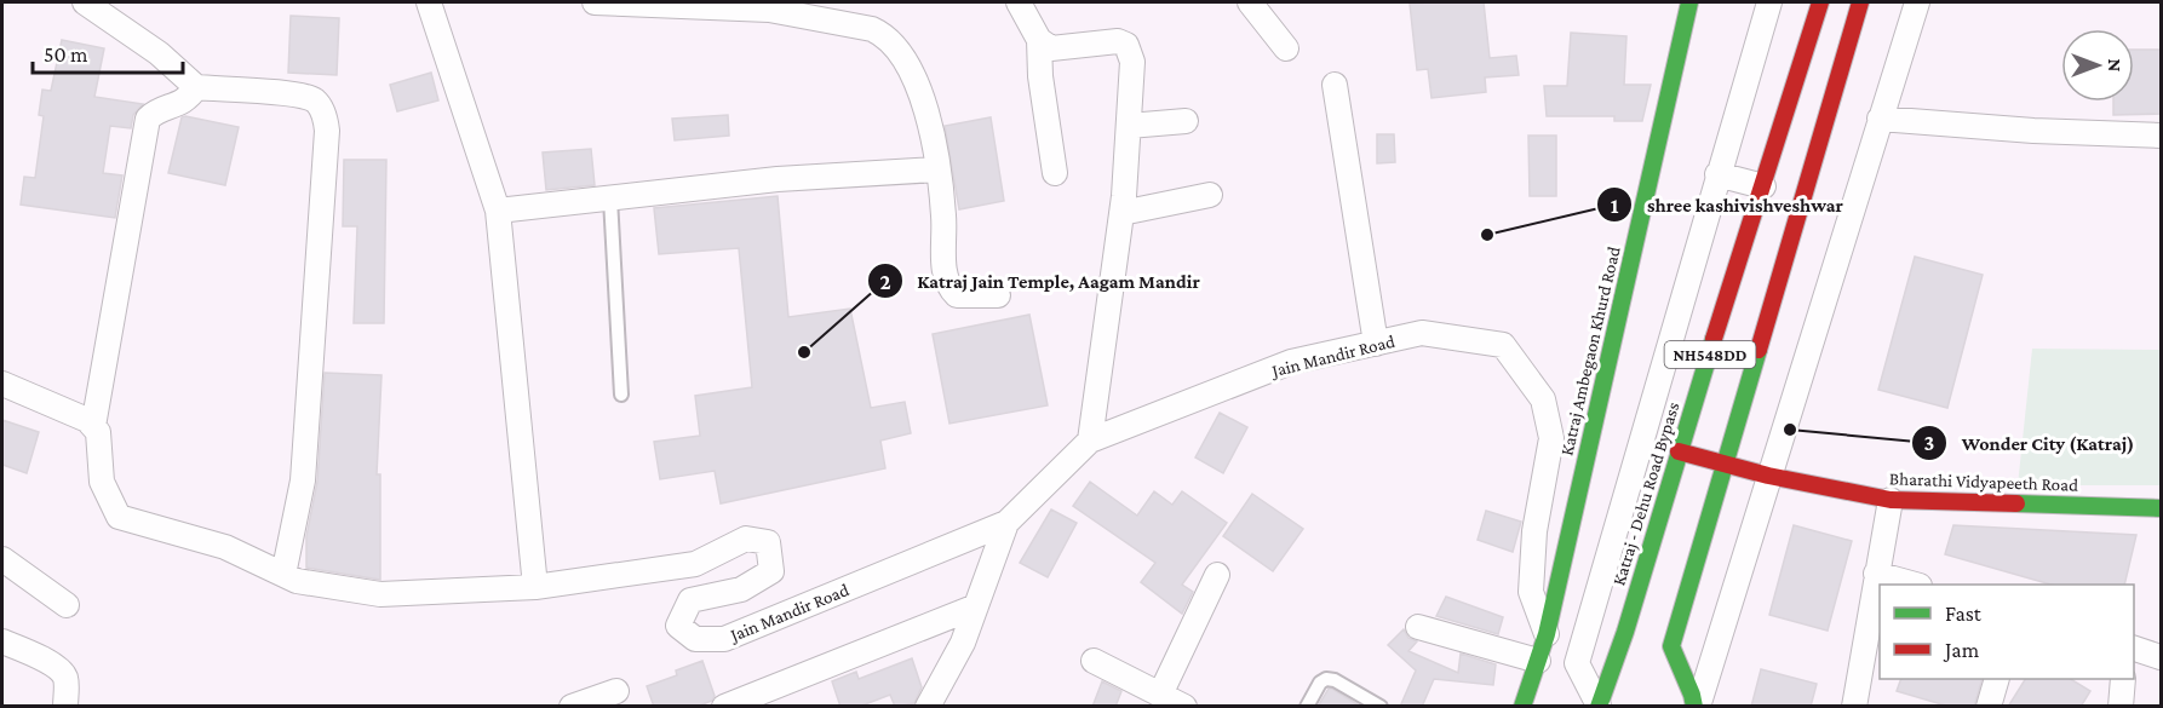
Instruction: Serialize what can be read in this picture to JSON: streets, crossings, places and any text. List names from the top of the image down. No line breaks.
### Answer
{"streets":{"main road":["Katraj Ambegaon Khurd Road","NH548DD","Bharathi Vidyapeeth Road","Katraj - Dehu Road Bypass"],"street":["Jain Mandir Road"]},"crossings":[["Katraj Ambegaon Khurd Road","Jain Mandir Road"],["NH548DD","Bharathi Vidyapeeth Road"],["Bharathi Vidyapeeth Road","Katraj - Dehu Road Bypass"]],"places":["shree kashivishveshwar","Katraj Jain Temple, Aagam Mandir","Wonder City (Katraj)"],"legend":["Fast","Jam"],"scale_bar":"50 m","north":"right"}
